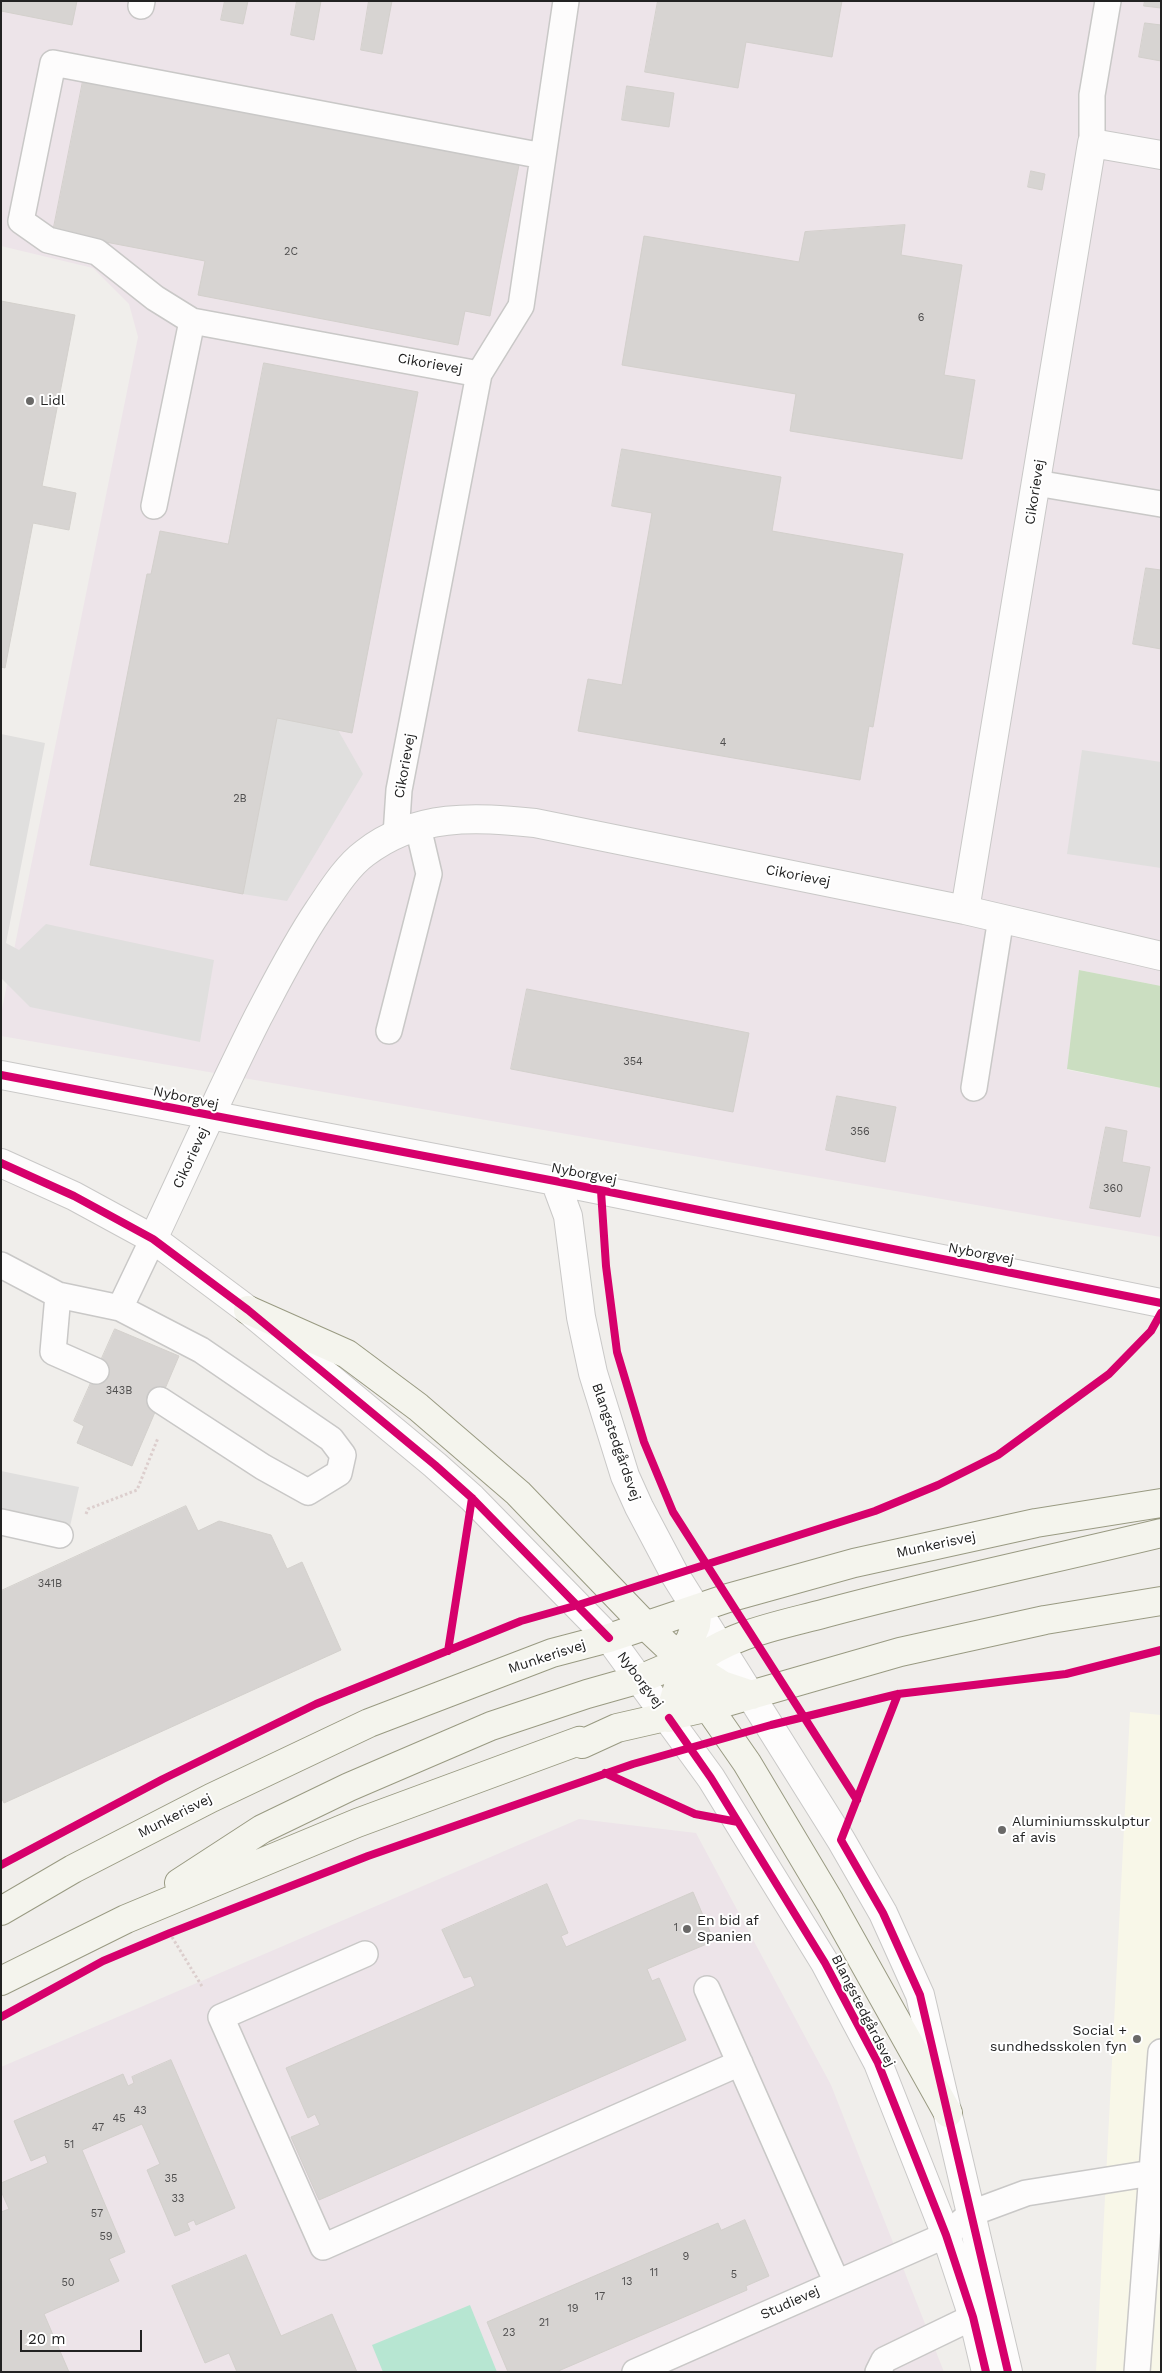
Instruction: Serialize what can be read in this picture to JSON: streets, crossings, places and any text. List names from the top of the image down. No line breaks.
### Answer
{"streets":{"main road":["Munkerisvej"],"street":["Cikorievej","Nyborgvej","Blangstedgårdsvej"],"lane":["Studievej"]},"crossings":[["Cikorievej","Nyborgvej"],["Nyborgvej","Blangstedgårdsvej"],["Nyborgvej","Munkerisvej"],["Blangstedgårdsvej","Munkerisvej"],["Blangstedgårdsvej","Studievej"]],"places":["Lidl","Aluminiumsskulptur af avis","En bid af Spanien","Social + sundhedsskolen fyn"],"house_numbers":["2C","6","4","2B","354","356","360","343B","341B","1","43","45","47","51","35","33","57","59","9","11","5","13","50","17","19","21","23"],"scale_bar":"20 m"}
